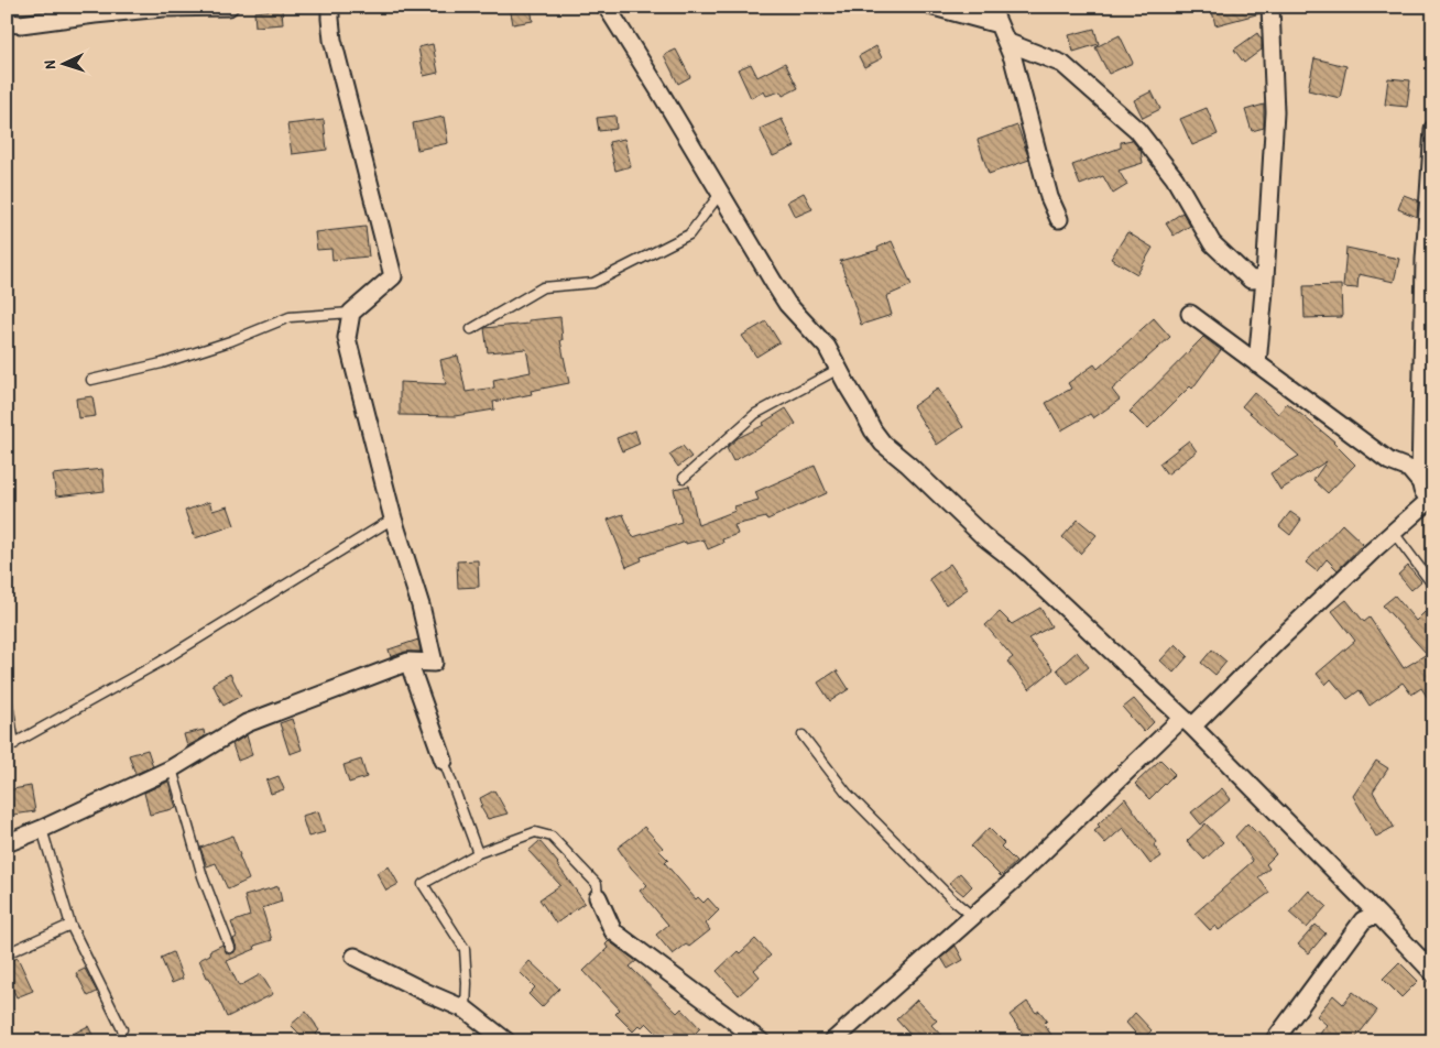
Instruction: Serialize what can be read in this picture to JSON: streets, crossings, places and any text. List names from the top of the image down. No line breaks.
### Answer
{"north":"left"}
